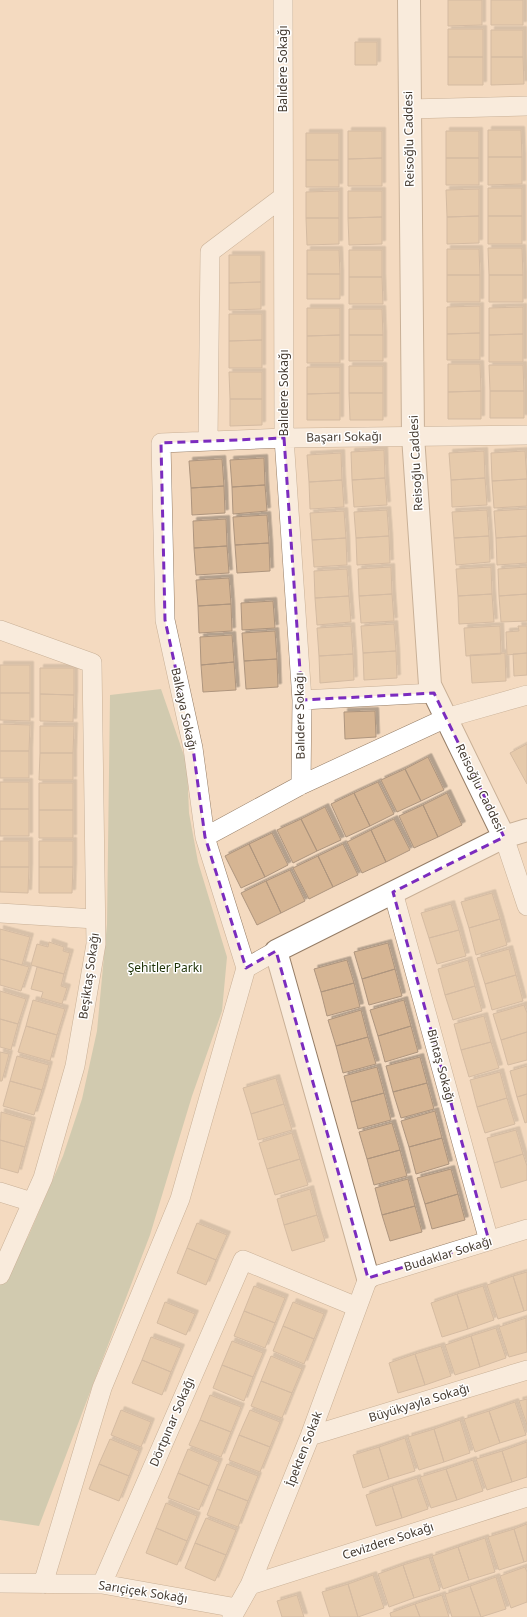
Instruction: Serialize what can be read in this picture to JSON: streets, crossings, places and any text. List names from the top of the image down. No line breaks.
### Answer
{"streets":{"street":["Balıdere Sokağı","Reisoğlu Caddesi","Başarı Sokağı","Balkaya Sokağı","Beşiktaş Sokağı","Bintaş Sokağı","Budaklar Sokağı","Büyükyayla Sokağı","Dörtpınar Sokağı","İpekten Sokak","Cevizdere Sokağı","Sarıçiçek Sokağı"]},"crossings":[["Balıdere Sokağı","Başarı Sokağı"],["Reisoğlu Caddesi","Başarı Sokağı"],["Başarı Sokağı","Balkaya Sokağı"],["Bintaş Sokağı","Budaklar Sokağı"],["Budaklar Sokağı","İpekten Sokak"],["Büyükyayla Sokağı","İpekten Sokak"],["Dörtpınar Sokağı","İpekten Sokak"],["Dörtpınar Sokağı","Sarıçiçek Sokağı"],["İpekten Sokak","Cevizdere Sokağı"],["İpekten Sokak","Sarıçiçek Sokağı"]],"parks":["Şehitler Parkı"]}
